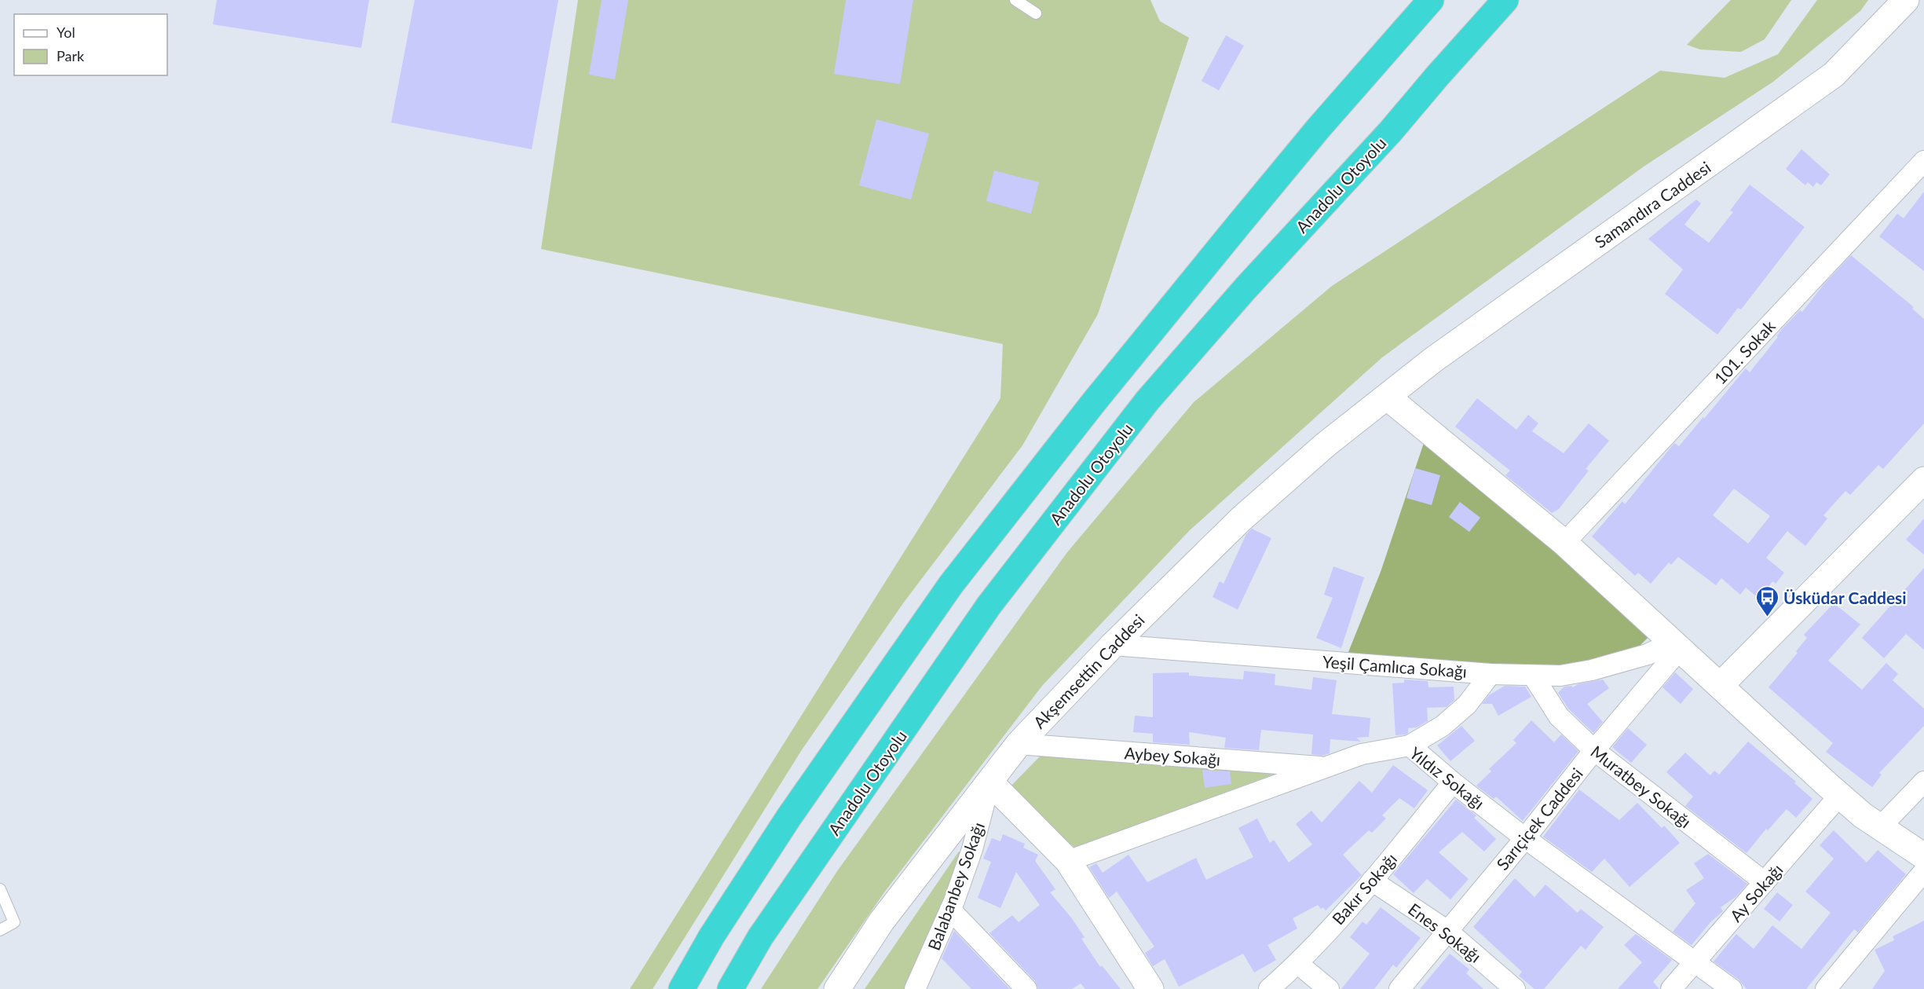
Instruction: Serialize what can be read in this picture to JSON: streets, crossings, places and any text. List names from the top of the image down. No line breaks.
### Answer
{"streets":{"highway":["Anadolu Otoyolu"],"main road":["Samandıra Caddesi","Akşemsettin Caddesi"],"street":["101. Sokak","Yeşil Çamlıca Sokağı","Aybey Sokağı","Yıldız Sokağı","Muratbey Sokağı","Sarıçiçek Caddesi","Balabanbey Sokağı","Bakır Sokağı","Ay Sokağı","Enes Sokağı"]},"crossings":[["Samandıra Caddesi","Akşemsettin Caddesi"],["Yeşil Çamlıca Sokağı","Akşemsettin Caddesi"],["Yeşil Çamlıca Sokağı","Muratbey Sokağı"],["Yeşil Çamlıca Sokağı","Sarıçiçek Caddesi"],["Akşemsettin Caddesi","Aybey Sokağı"],["Akşemsettin Caddesi","Balabanbey Sokağı"],["Aybey Sokağı","Yıldız Sokağı"],["Yıldız Sokağı","Sarıçiçek Caddesi"],["Yıldız Sokağı","Bakır Sokağı"],["Yıldız Sokağı","Ay Sokağı"],["Muratbey Sokağı","Sarıçiçek Caddesi"],["Muratbey Sokağı","Ay Sokağı"],["Sarıçiçek Caddesi","Enes Sokağı"],["Bakır Sokağı","Enes Sokağı"]],"places":{"bus stop":["Üsküdar Caddesi"]},"legend":["Yol","Park"]}
